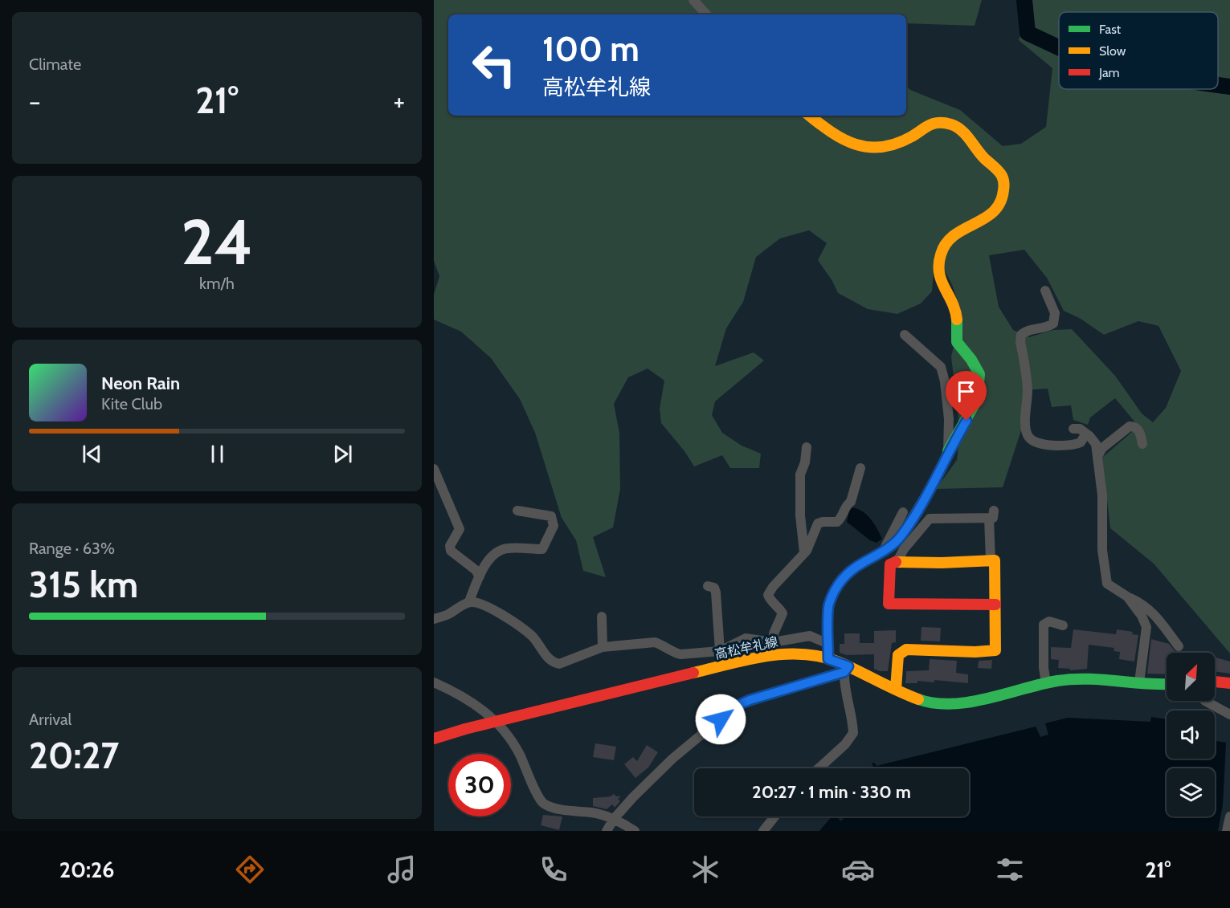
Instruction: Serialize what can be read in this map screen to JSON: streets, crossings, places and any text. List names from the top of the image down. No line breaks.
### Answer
{"streets":{"street":["高松牟礼線"]},"legend":["Fast","Slow","Jam"],"north":"top right","page":{"tile":["Climate",["24","km/h"],["Range · 63%","315 km"],["Arrival","20:27"]],"turn":["100 m","高松牟礼線"],"heat":["−","21°","+"],"song":["Neon Rain","Kite Club"],"limit":"30","trip":"20:27 · 1 min · 330 m","tabs":["20:26","21°"]}}
